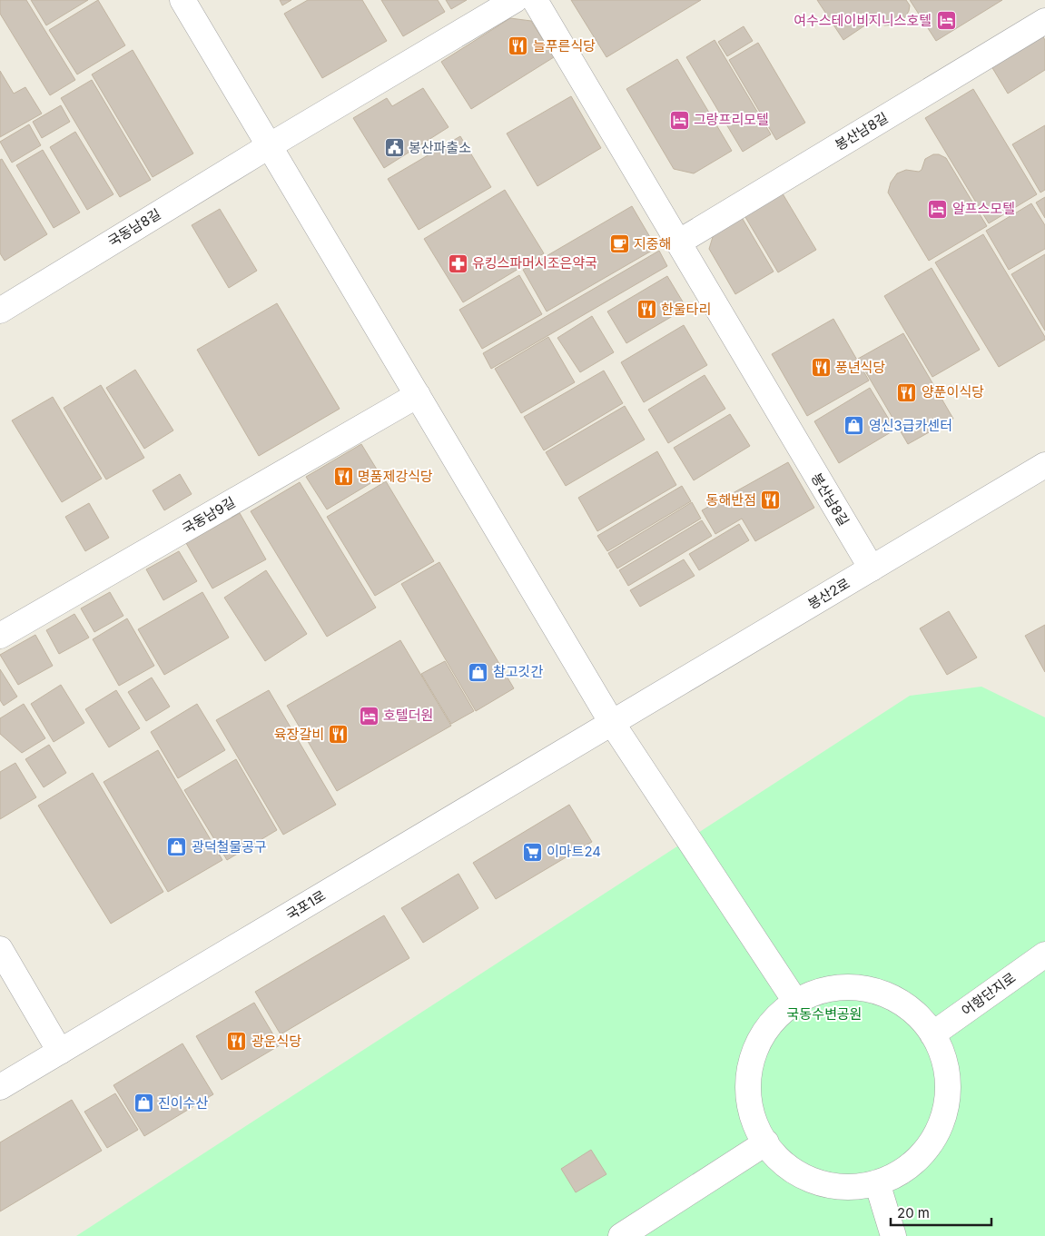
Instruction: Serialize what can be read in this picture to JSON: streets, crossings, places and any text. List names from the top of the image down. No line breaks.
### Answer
{"streets":{"street":["봉산남8길","국동남8길","국동남9길","봉산2로","국포1로","어항단지로"]},"crossings":[["봉산남8길","봉산2로"],["봉산2로","국포1로"]],"parks":["국동수변공원"],"places":{"hotel":["여수스테이비지니스호텔","그랑프리모텔","알프스모텔","호텔더원"],"restaurant":["늘푸른식당","한울타리","풍년식당","양푼이식당","명품제강식당","동해반점","육장갈비","광운식당"],"public building":["봉산파출소"],"cafe":["지중해"],"pharmacy":["유킹스파머시조은약국"],"shop":["영신3급카센터","참고깃간","광덕철물공구","진이수산"],"supermarket":["이마트24"]},"scale_bar":"20 m"}
